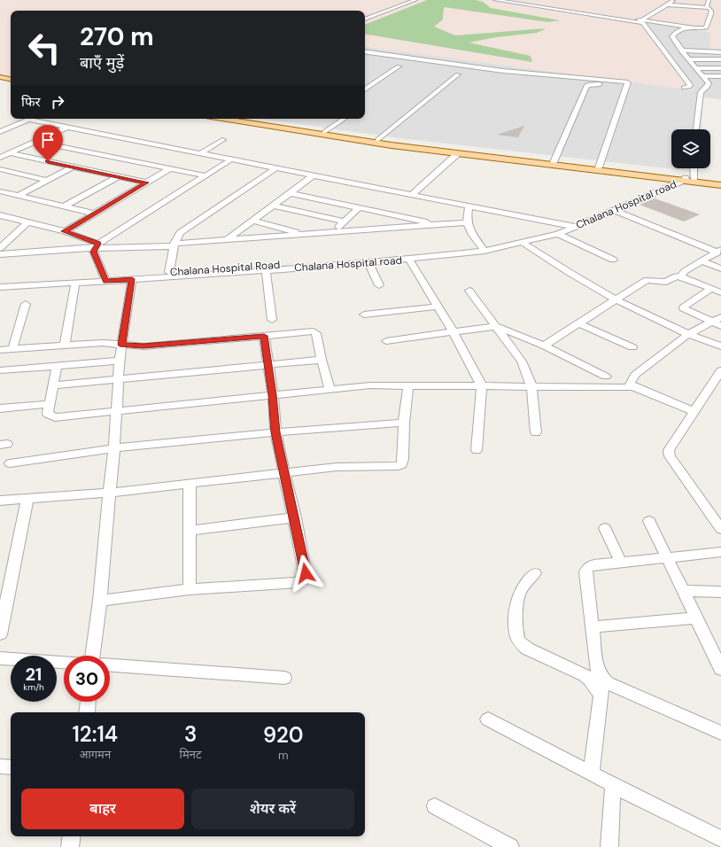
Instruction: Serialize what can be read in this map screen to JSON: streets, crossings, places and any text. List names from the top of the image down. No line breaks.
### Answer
{"streets":{"street":["Chalana Hospital road","Chalana Hospital Road"]},"crossings":[["Chalana Hospital road","Chalana Hospital Road"]],"page":{"turn":["270 m","बाएँ मुड़ें"],"then":"फिर","speed":"21 km/h","limit":"30","eta":["12:14","आगमन","3","मिनट","920","m"],"buttons":["बाहर","शेयर करें"]}}
